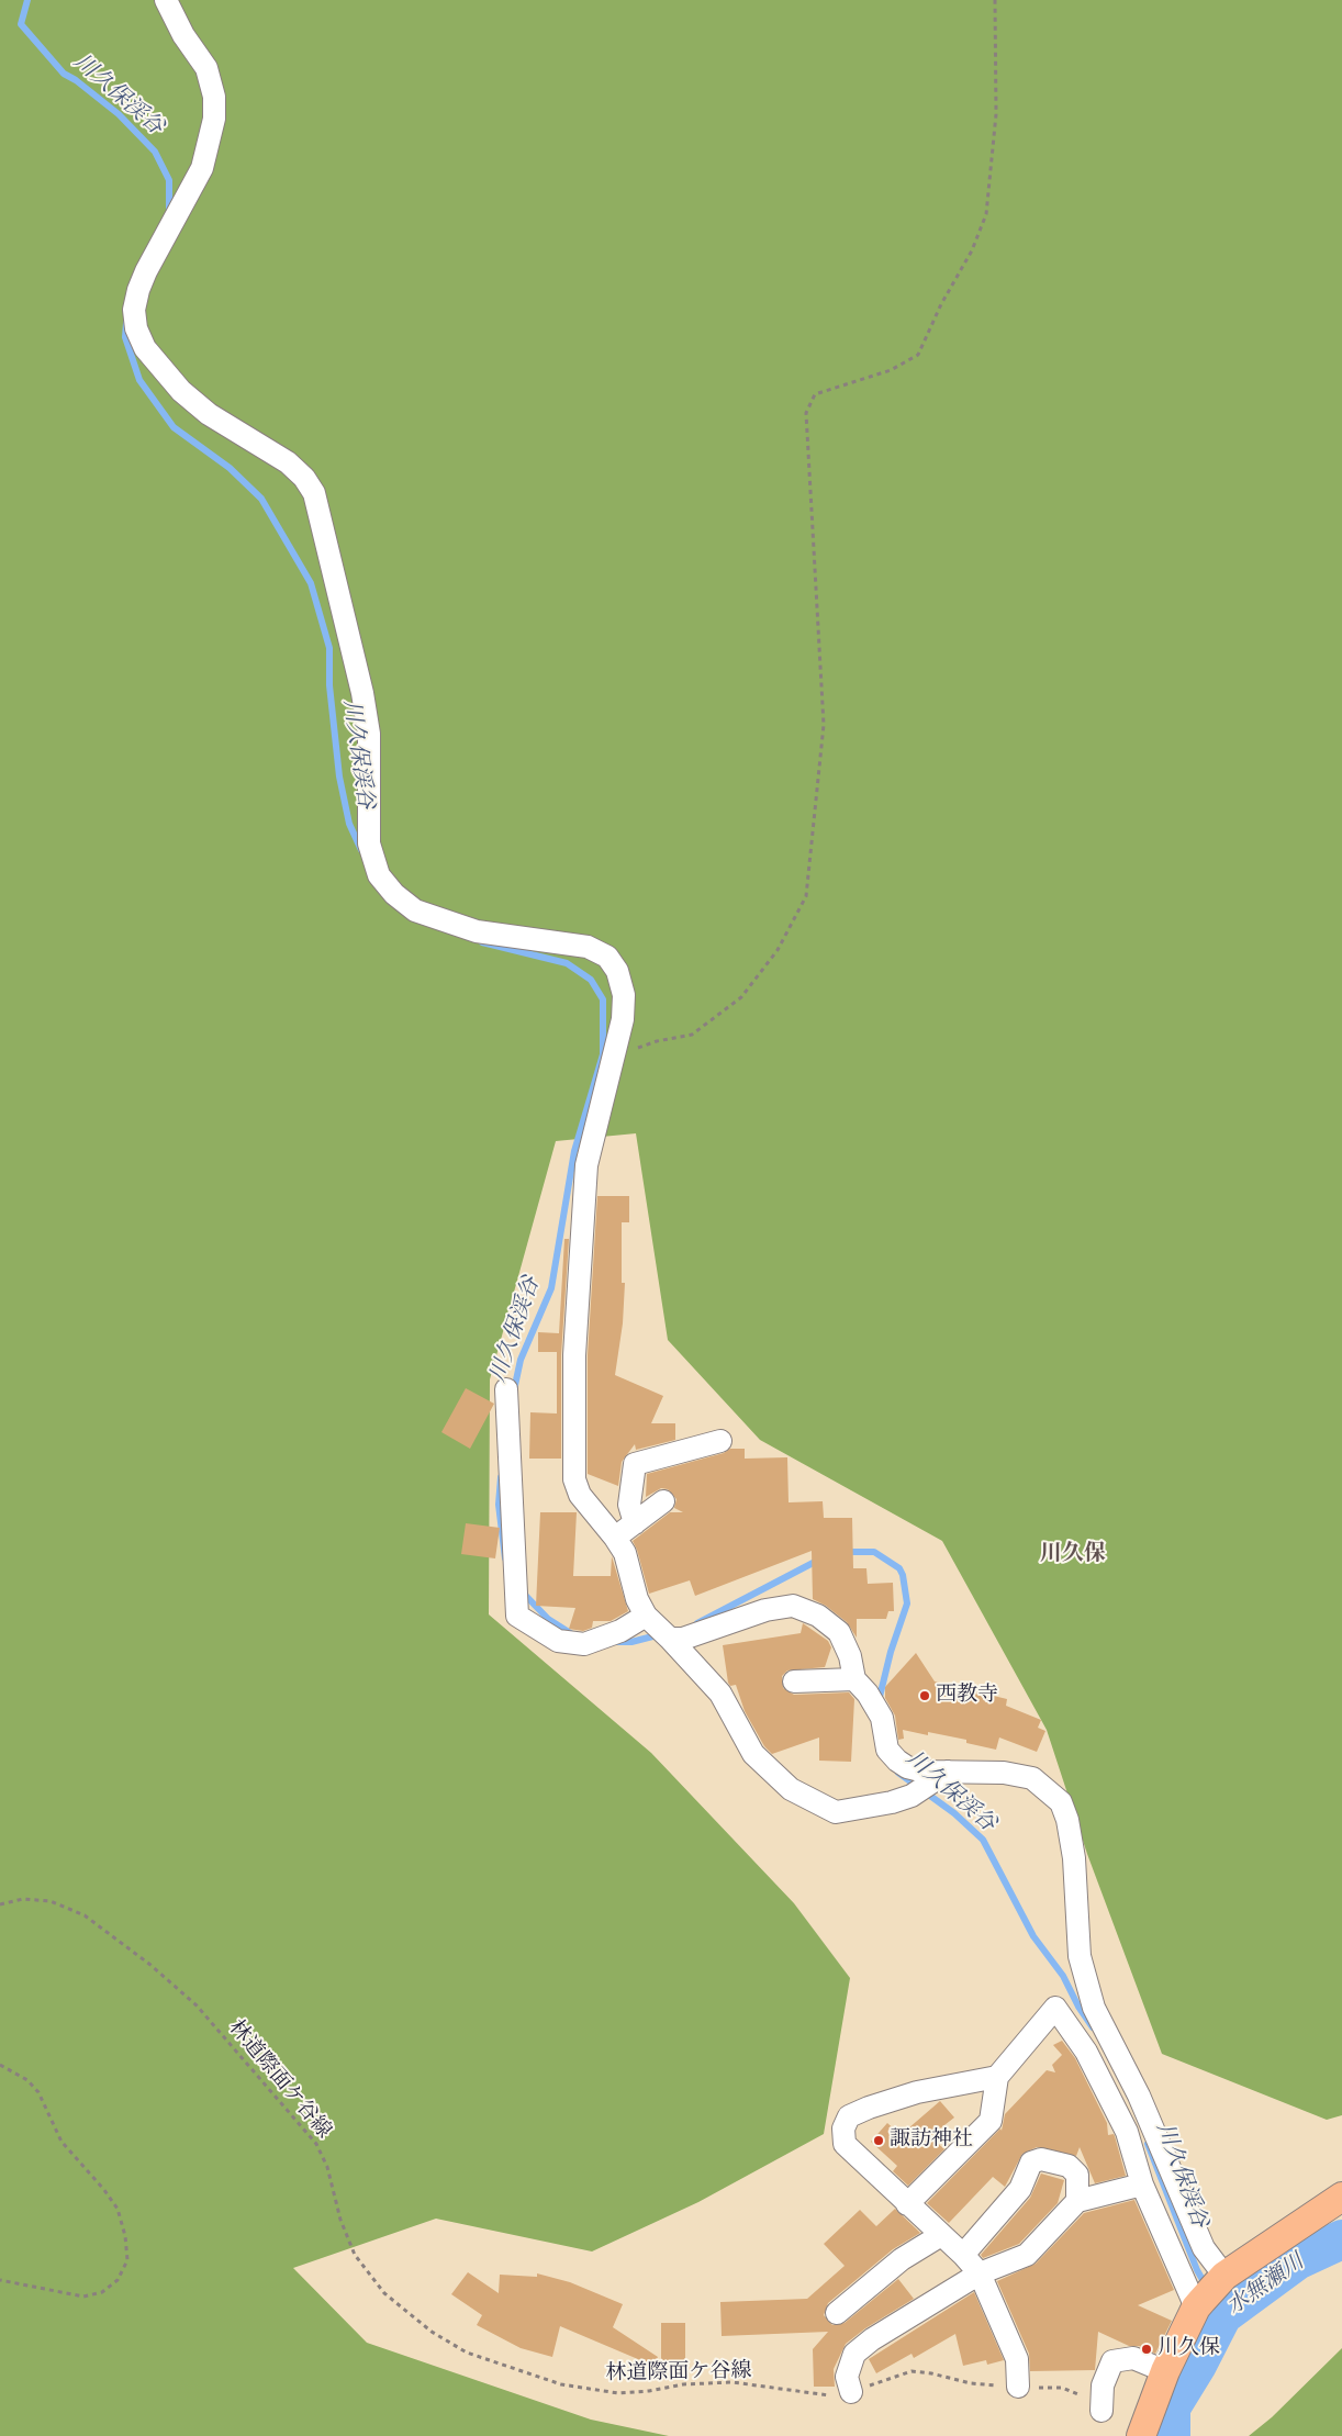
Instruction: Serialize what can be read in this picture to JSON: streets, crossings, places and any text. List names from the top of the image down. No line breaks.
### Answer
{"streets":{"path":["林道際面ケ谷線"]},"districts":["川久保"],"water":["川久保渓谷","水無瀬川"],"places":["西教寺","諏訪神社","川久保"]}
